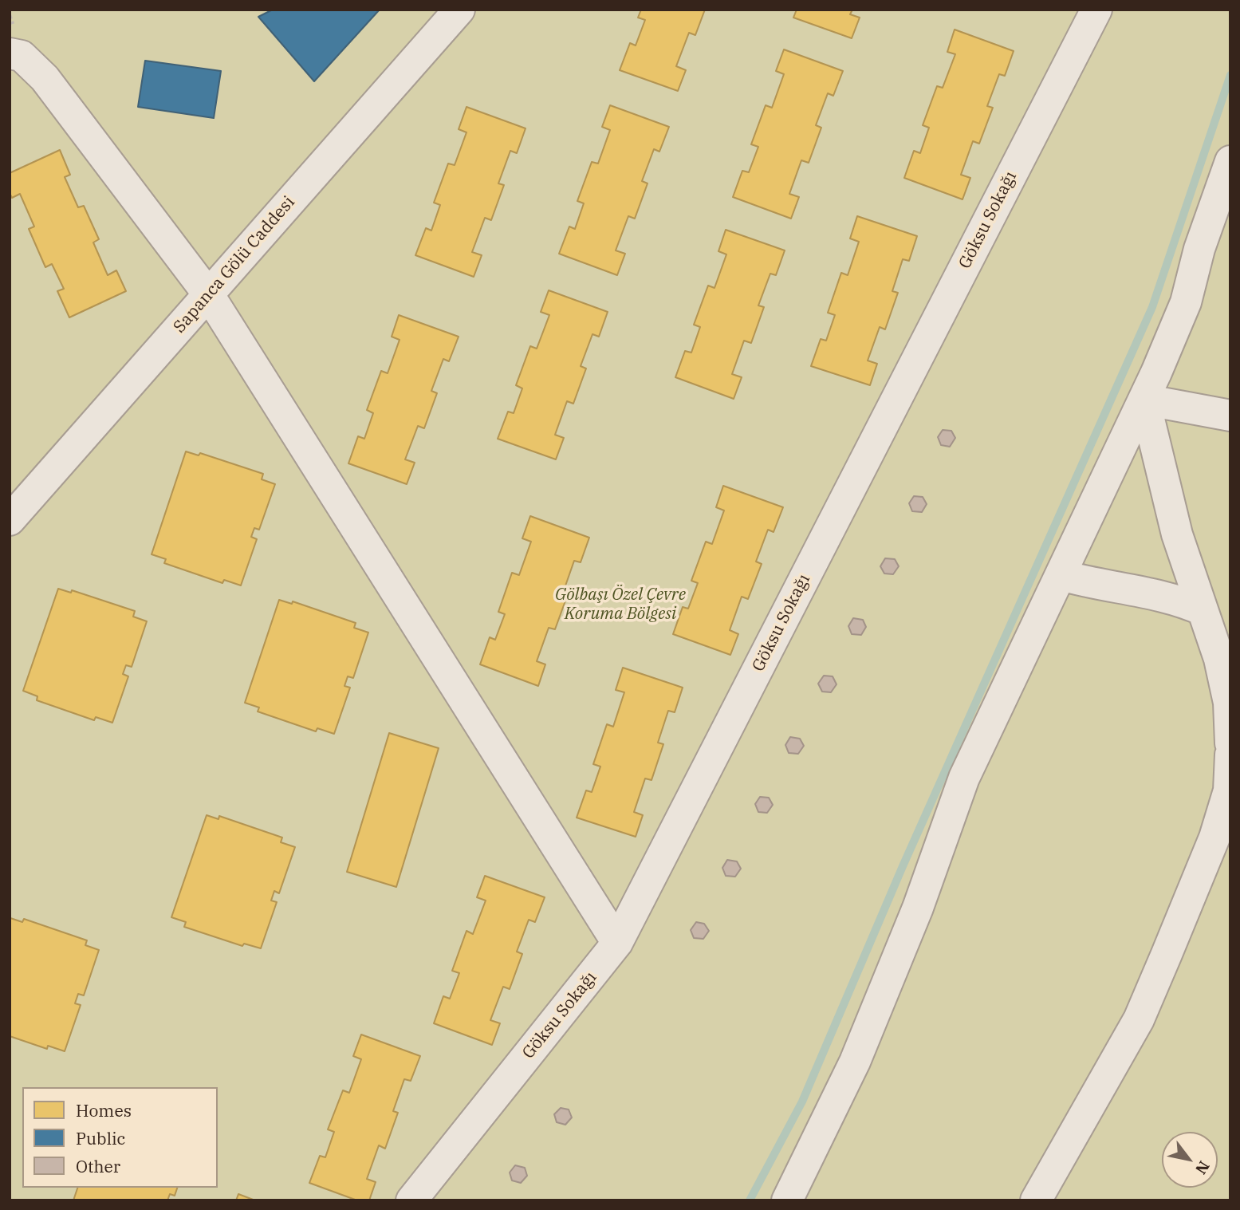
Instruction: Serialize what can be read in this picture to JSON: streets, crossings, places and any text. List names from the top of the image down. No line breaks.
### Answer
{"streets":{"street":["Göksu Sokağı","Sapanca Gölü Caddesi"]},"parks":["Gölbaşı Özel Çevre Koruma Bölgesi"],"legend":["Homes","Public","Other"],"north":"bottom right"}
